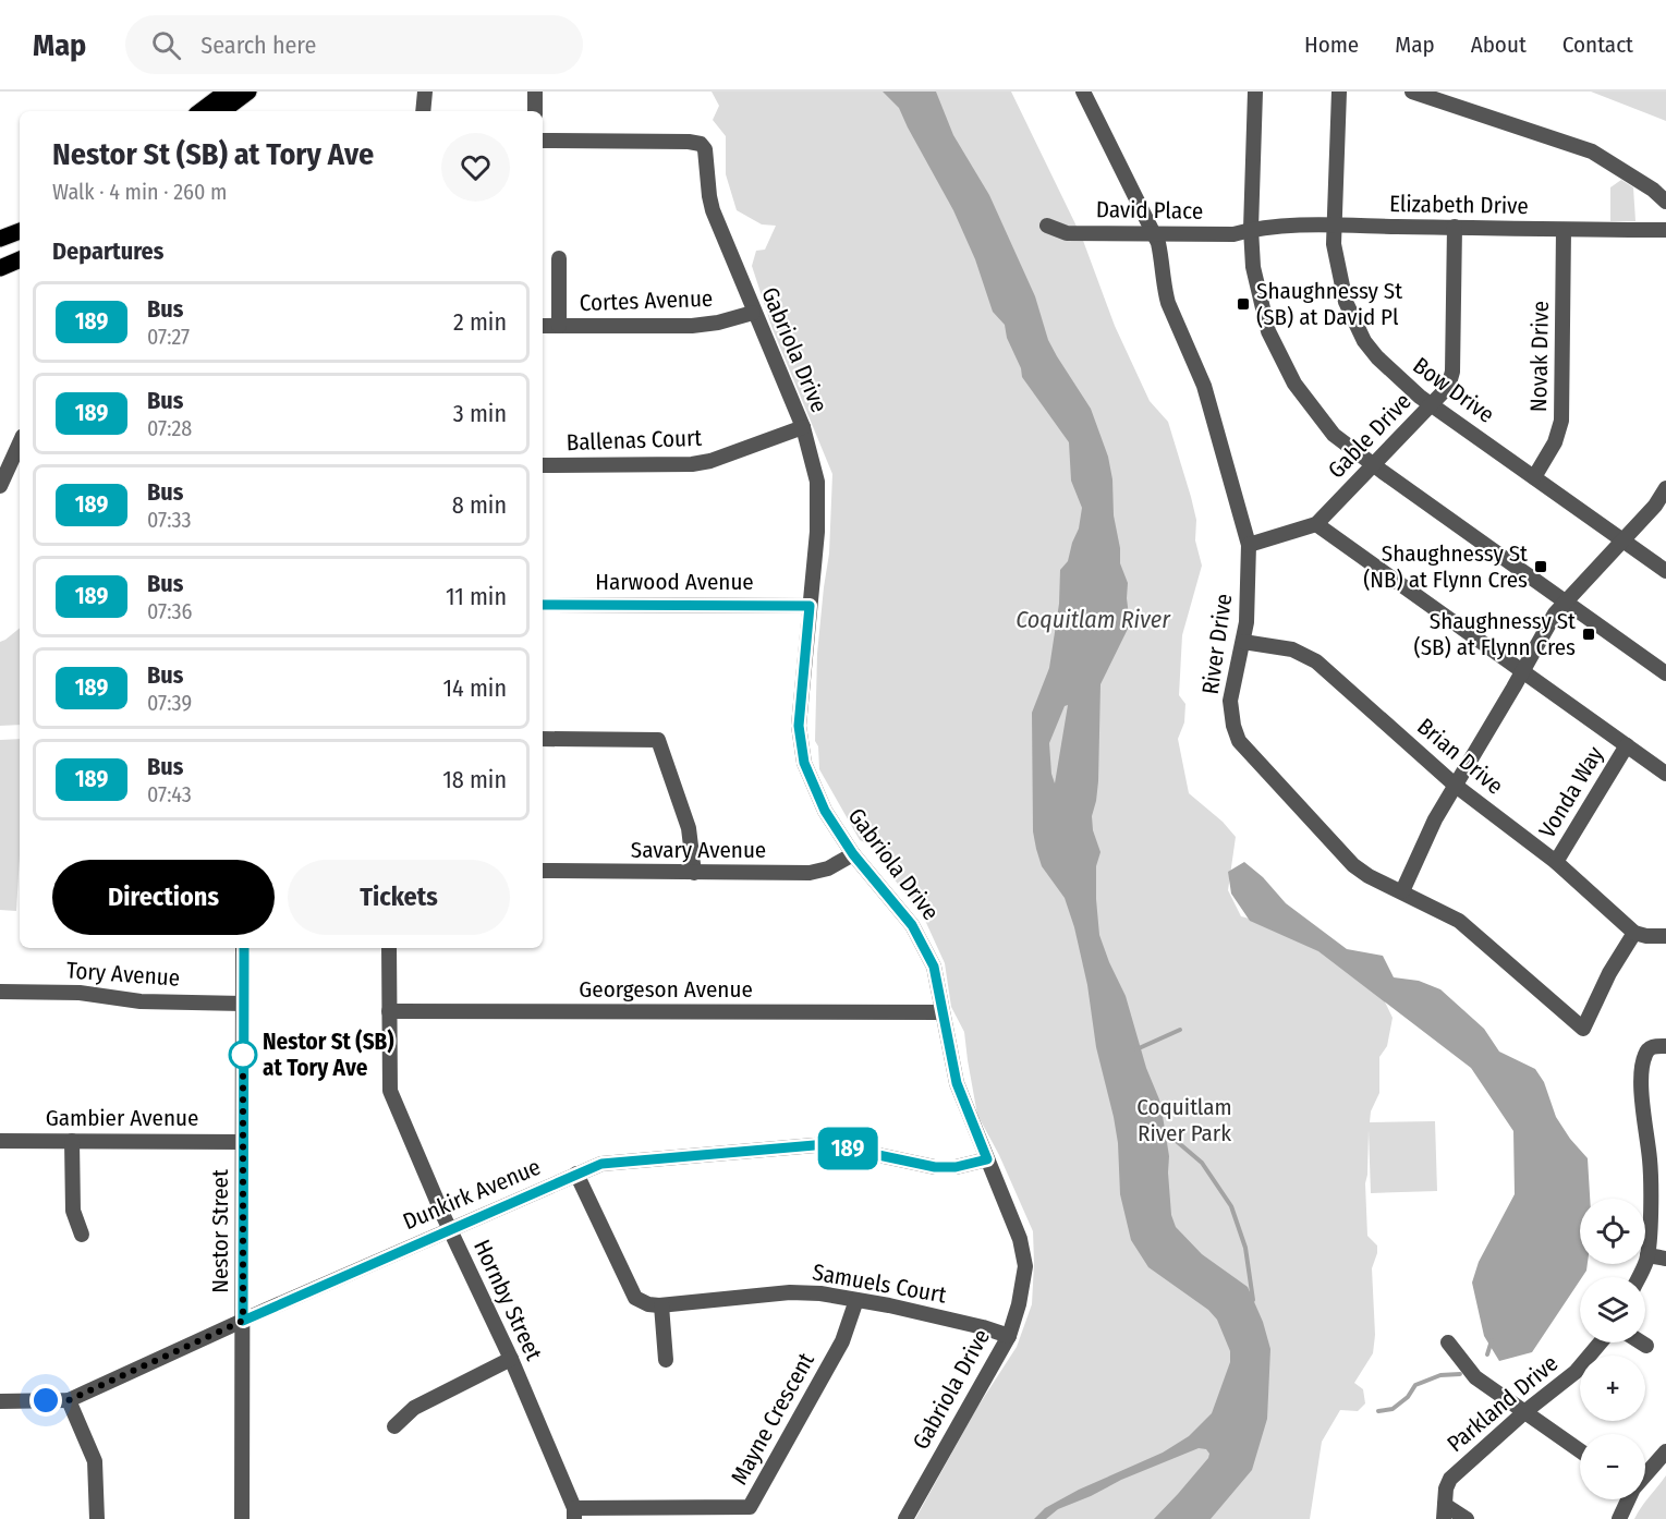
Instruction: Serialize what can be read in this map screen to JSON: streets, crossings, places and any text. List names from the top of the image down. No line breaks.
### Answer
{"streets":{"street":["Elizabeth Drive","David Place","Cortes Avenue","Gabriola Drive","Novak Drive","Bow Drive","Gable Drive","Ballenas Court","Harwood Avenue","River Drive","Brian Drive","Vonda Way","Savary Avenue","Tory Avenue","Georgeson Avenue","Gambier Avenue","Dunkirk Avenue","Nestor Street","Samuels Court","Hornby Street","Parkland Drive","Mayne Crescent"]},"crossings":[["Elizabeth Drive","David Place"],["Elizabeth Drive","Novak Drive"],["Elizabeth Drive","Bow Drive"],["Elizabeth Drive","Gable Drive"],["David Place","River Drive"],["Cortes Avenue","Gabriola Drive"],["Gabriola Drive","Ballenas Court"],["Gabriola Drive","Harwood Avenue"],["Gabriola Drive","Savary Avenue"],["Gabriola Drive","Georgeson Avenue"],["Gabriola Drive","Dunkirk Avenue"],["Gabriola Drive","Samuels Court"],["Novak Drive","Bow Drive"],["Bow Drive","Gable Drive"],["Gable Drive","River Drive"],["River Drive","Brian Drive"],["Brian Drive","Vonda Way"],["Tory Avenue","Nestor Street"],["Georgeson Avenue","Hornby Street"],["Gambier Avenue","Nestor Street"],["Dunkirk Avenue","Nestor Street"],["Dunkirk Avenue","Samuels Court"],["Dunkirk Avenue","Hornby Street"],["Samuels Court","Mayne Crescent"],["Hornby Street","Mayne Crescent"]],"water":["Coquitlam River"],"parks":["Coquitlam River Park"],"places":{"transit":["Shaughnessy St (SB) at David Pl","Shaughnessy St (NB) at Flynn Cres","Shaughnessy St (SB) at Flynn Cres"],"other":["Nestor St (SB) at Tory Ave"]},"lines":["bus line 189"],"page":{"header":"Map","search":"Search here","nav":["Home","Map","About","Contact"],"on_map":"189","heading":[["Nestor St (SB) at Tory Ave","Walk · 4 min · 260 m"],"Departures"],"list":[{"mark":"189","name":"Bus","note":"07:27","value":"2 min"},{"mark":"189","name":"Bus","note":"07:28","value":"3 min"},{"mark":"189","name":"Bus","note":"07:33","value":"8 min"},{"mark":"189","name":"Bus","note":"07:36","value":"11 min"},{"mark":"189","name":"Bus","note":"07:39","value":"14 min"},{"mark":"189","name":"Bus","note":"07:43","value":"18 min"}],"buttons":["Directions","Tickets"],"map_buttons":["+","−"]}}
